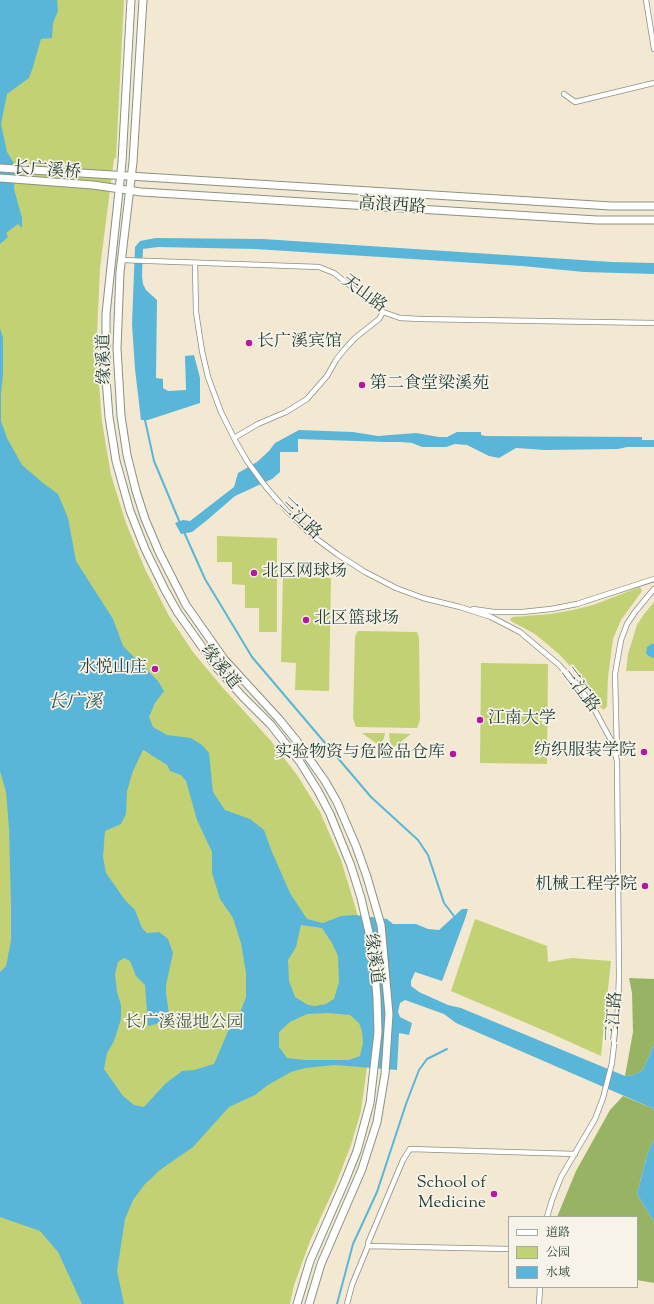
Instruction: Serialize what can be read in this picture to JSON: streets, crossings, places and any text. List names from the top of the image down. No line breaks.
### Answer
{"streets":{"main road":["长广溪桥","高浪西路","缘溪道"],"street":["天山路","三江路"]},"crossings":[["长广溪桥","高浪西路"],["长广溪桥","缘溪道"],["高浪西路","缘溪道"],["天山路","缘溪道"]],"water":["长广溪"],"parks":["长广溪湿地公园"],"places":["长广溪宾馆","第二食堂梁溪苑","北区网球场","北区篮球场","水悦山庄","江南大学","纺织服装学院","实验物资与危险品仓库","机械工程学院","School of Medicine"],"legend":["道路","公园","水域"]}
